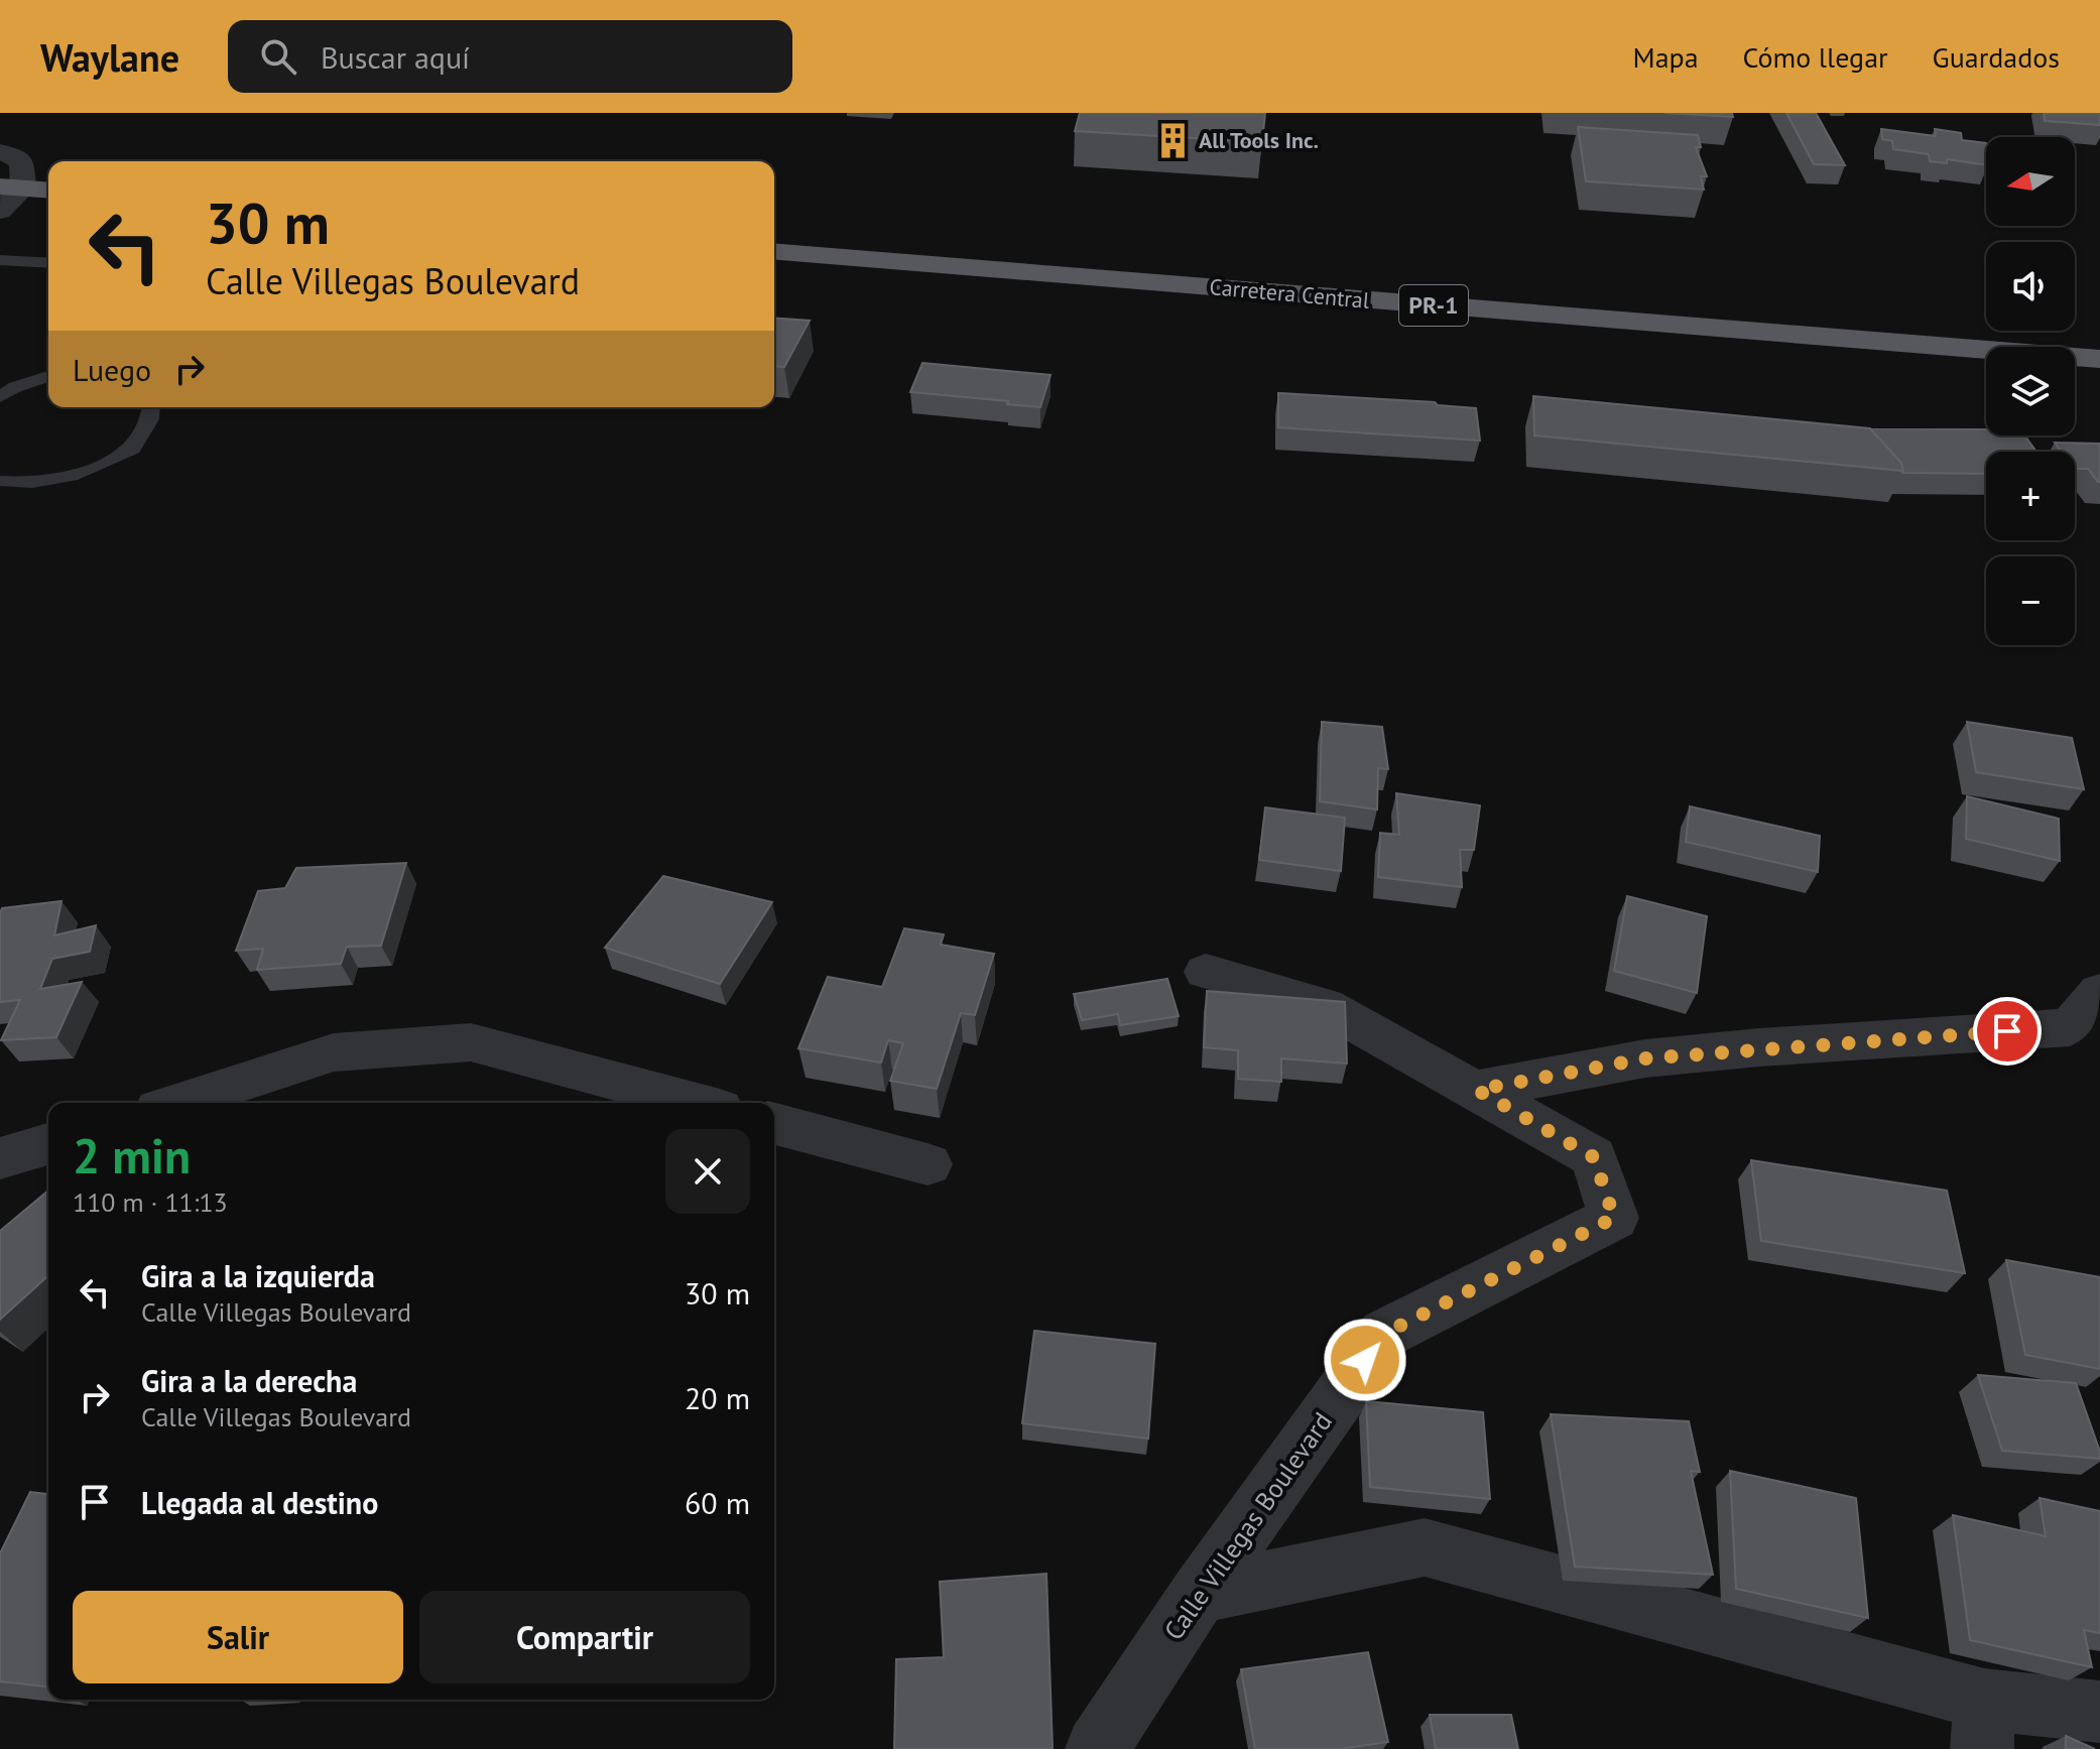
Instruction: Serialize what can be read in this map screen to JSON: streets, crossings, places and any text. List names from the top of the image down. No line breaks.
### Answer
{"streets":{"highway":["Carretera Central","PR-1"],"street":["Calle Villegas Boulevard"]},"places":{"building":["All Tools Inc."]},"north":"left","page":{"header":"Waylane","search":"Buscar aquí","nav":["Mapa","Cómo llegar","Guardados"],"map_buttons":["+","−"],"turn":["30 m","Calle Villegas Boulevard"],"then":"Luego","heading":["2 min","110 m · 11:13"],"list":[{"name":"Gira a la izquierda","note":"Calle Villegas Boulevard","value":"30 m"},{"name":"Gira a la derecha","note":"Calle Villegas Boulevard","value":"20 m"},{"name":"Llegada al destino","value":"60 m"}],"buttons":["Salir","Compartir"]}}
